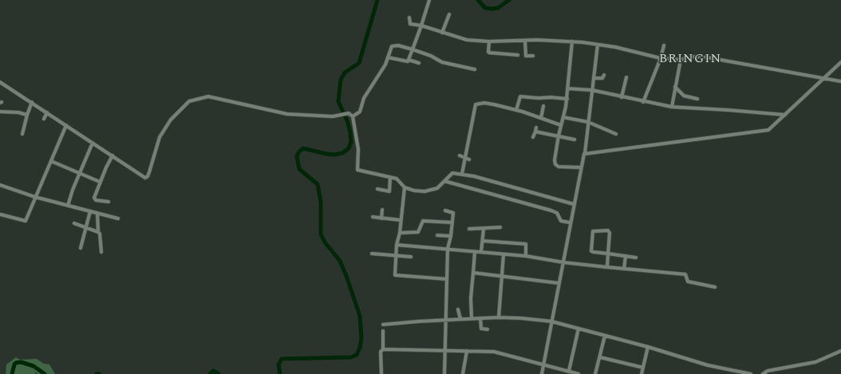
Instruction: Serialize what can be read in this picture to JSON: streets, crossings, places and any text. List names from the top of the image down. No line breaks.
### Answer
{"districts":["BRINGIN"]}
